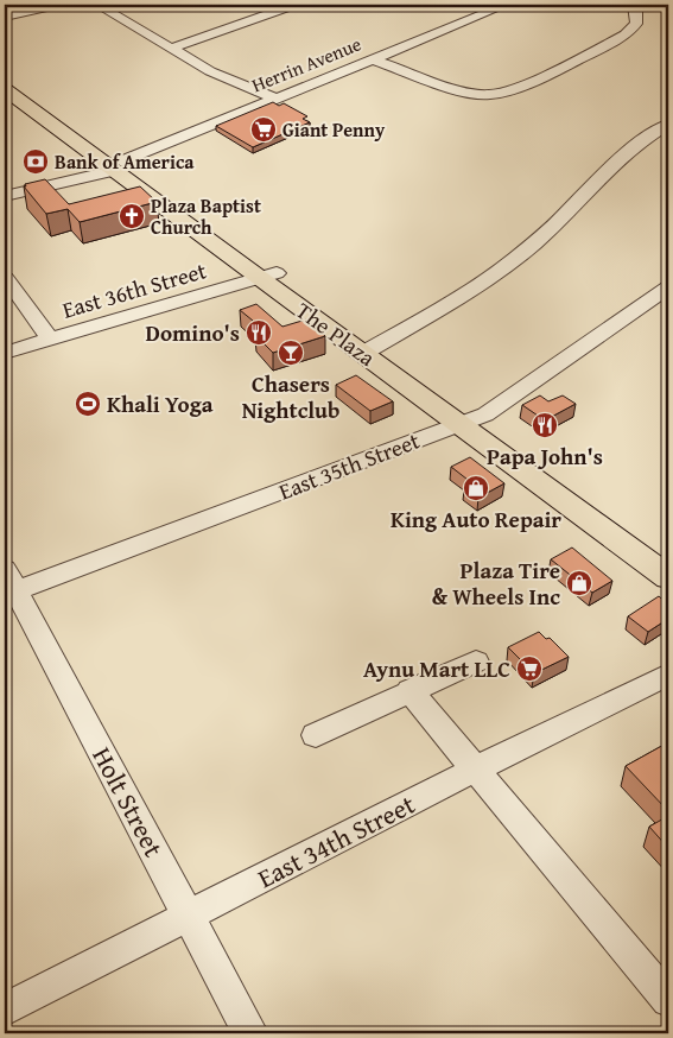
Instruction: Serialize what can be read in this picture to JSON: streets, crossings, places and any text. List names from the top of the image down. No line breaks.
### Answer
{"streets":{"main road":["The Plaza"],"street":["Herrin Avenue","East 36th Street","East 35th Street","Holt Street","East 34th Street"]},"crossings":[["Herrin Avenue","The Plaza"],["East 36th Street","The Plaza"],["The Plaza","East 35th Street"],["East 35th Street","Holt Street"],["Holt Street","East 34th Street"]],"places":{"supermarket":["Giant Penny","Aynu Mart LLC"],"bank":["Bank of America"],"church":["Plaza Baptist Church"],"restaurant":["Domino's","Papa John's"],"bar":["Chasers Nightclub"],"sports":["Khali Yoga"],"shop":["King Auto Repair","Plaza Tire & Wheels Inc"]}}
